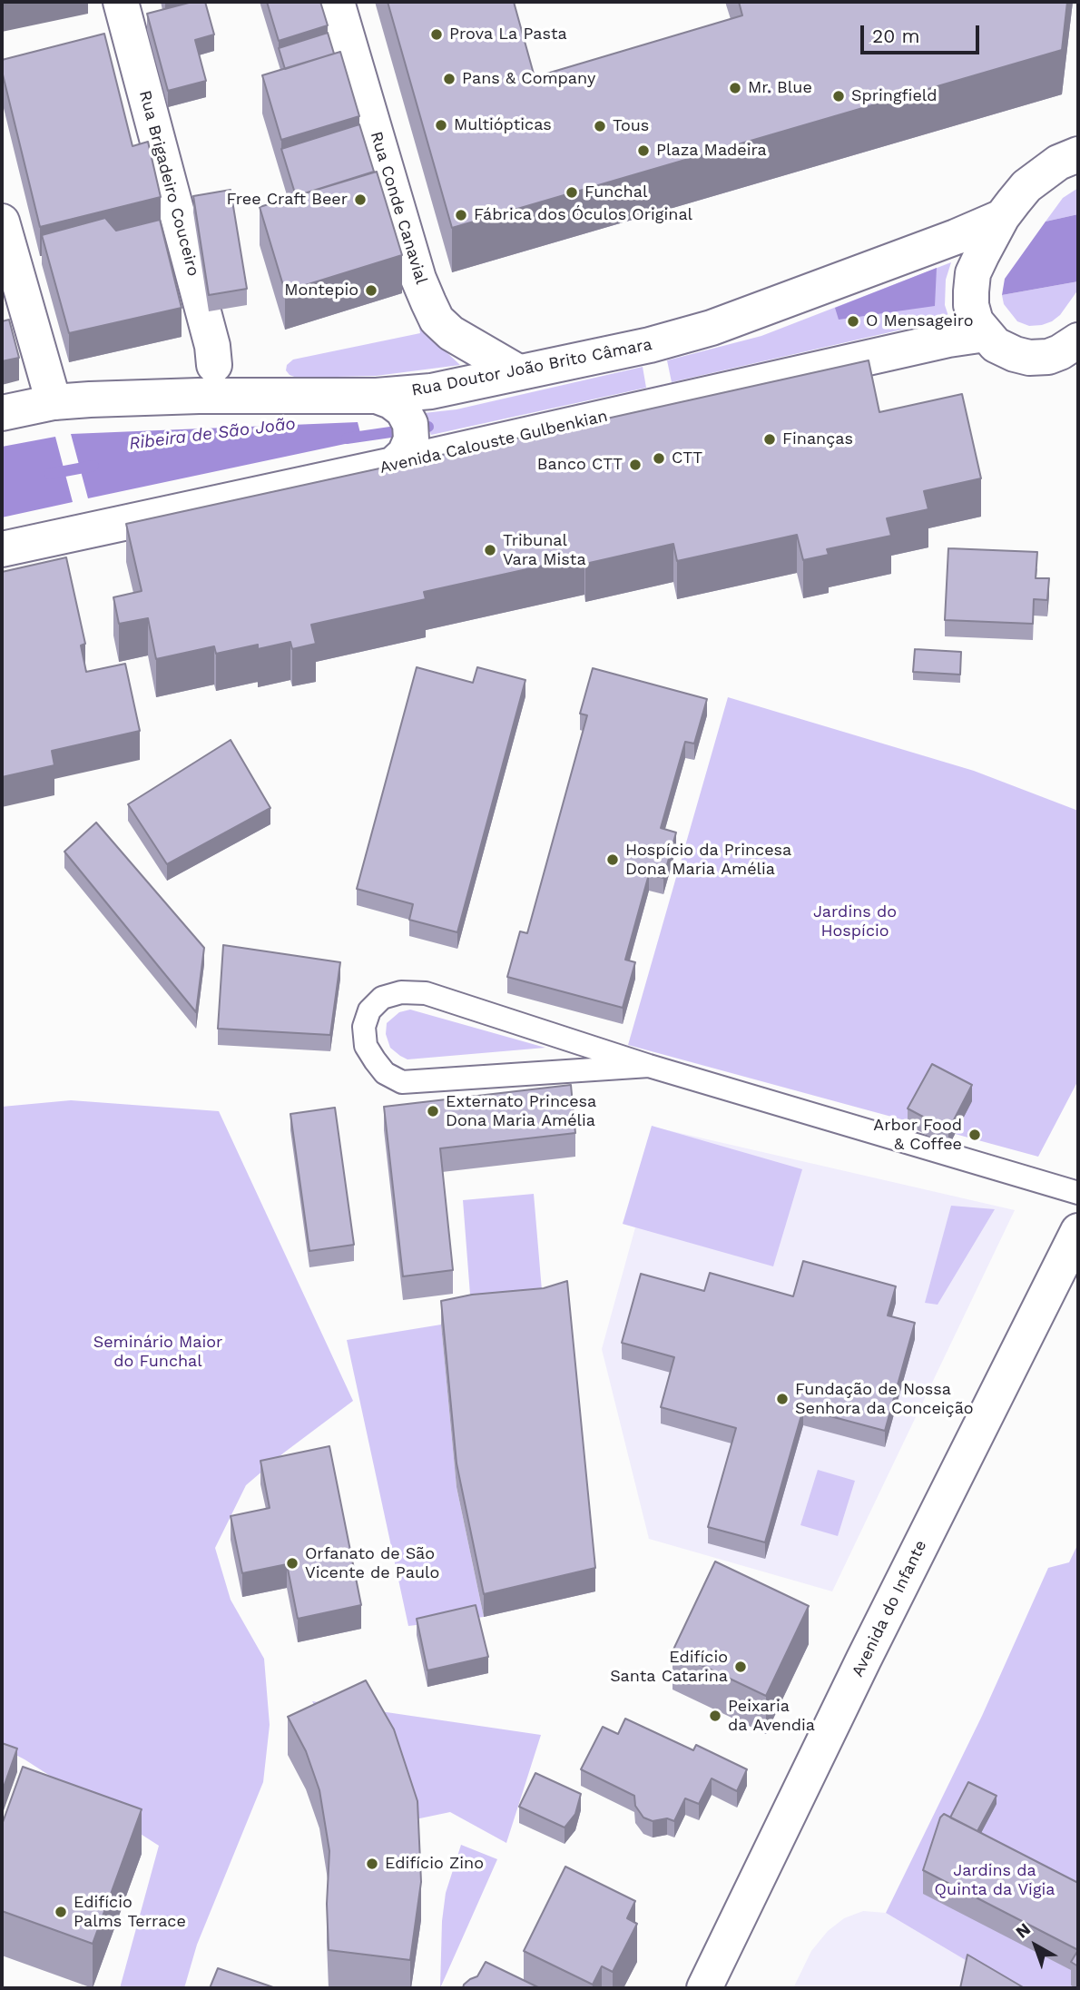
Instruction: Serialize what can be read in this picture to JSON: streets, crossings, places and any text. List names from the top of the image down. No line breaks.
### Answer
{"streets":{"main road":["Rua Brigadeiro Couceiro","Rua Conde Canavial","Rua Doutor João Brito Câmara","Avenida Calouste Gulbenkian","Avenida do Infante"]},"crossings":[["Rua Conde Canavial","Rua Doutor João Brito Câmara"]],"water":["Ribeira de São João"],"parks":["Jardins do Hospício","Seminário Maior do Funchal","Jardins da Quinta da Vigia"],"places":["Prova La Pasta","Pans & Company","Mr. Blue","Springfield","Multiópticas","Tous","Plaza Madeira","Funchal","Free Craft Beer","Fábrica dos Óculos Original","Montepio","O Mensageiro","Finanças","CTT","Banco CTT","Tribunal Vara Mista","Hospício da Princesa Dona Maria Amélia","Externato Princesa Dona Maria Amélia","Arbor Food & Coffee","Fundação de Nossa Senhora da Conceição","Orfanato de São Vicente de Paulo","Edifício Santa Catarina","Peixaria da Avendia","Edifício Zino","Edifício Palms Terrace"],"scale_bar":"20 m","north":"top left"}
